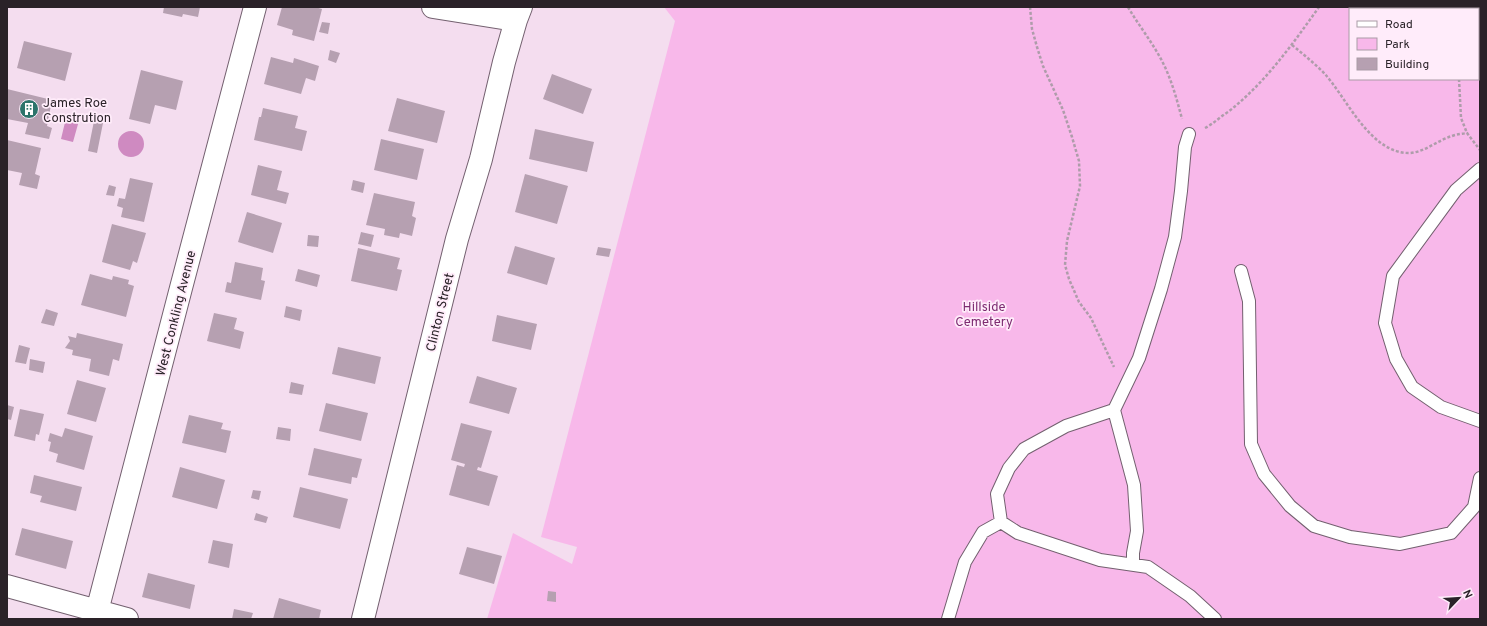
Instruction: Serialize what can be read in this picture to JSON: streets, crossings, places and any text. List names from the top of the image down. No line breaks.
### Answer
{"streets":{"street":["Clinton Street","West Conkling Avenue"]},"parks":["Hillside Cemetery"],"places":{"building":["James Roe Constrution"]},"legend":["Road","Park","Building"],"north":"top right"}
